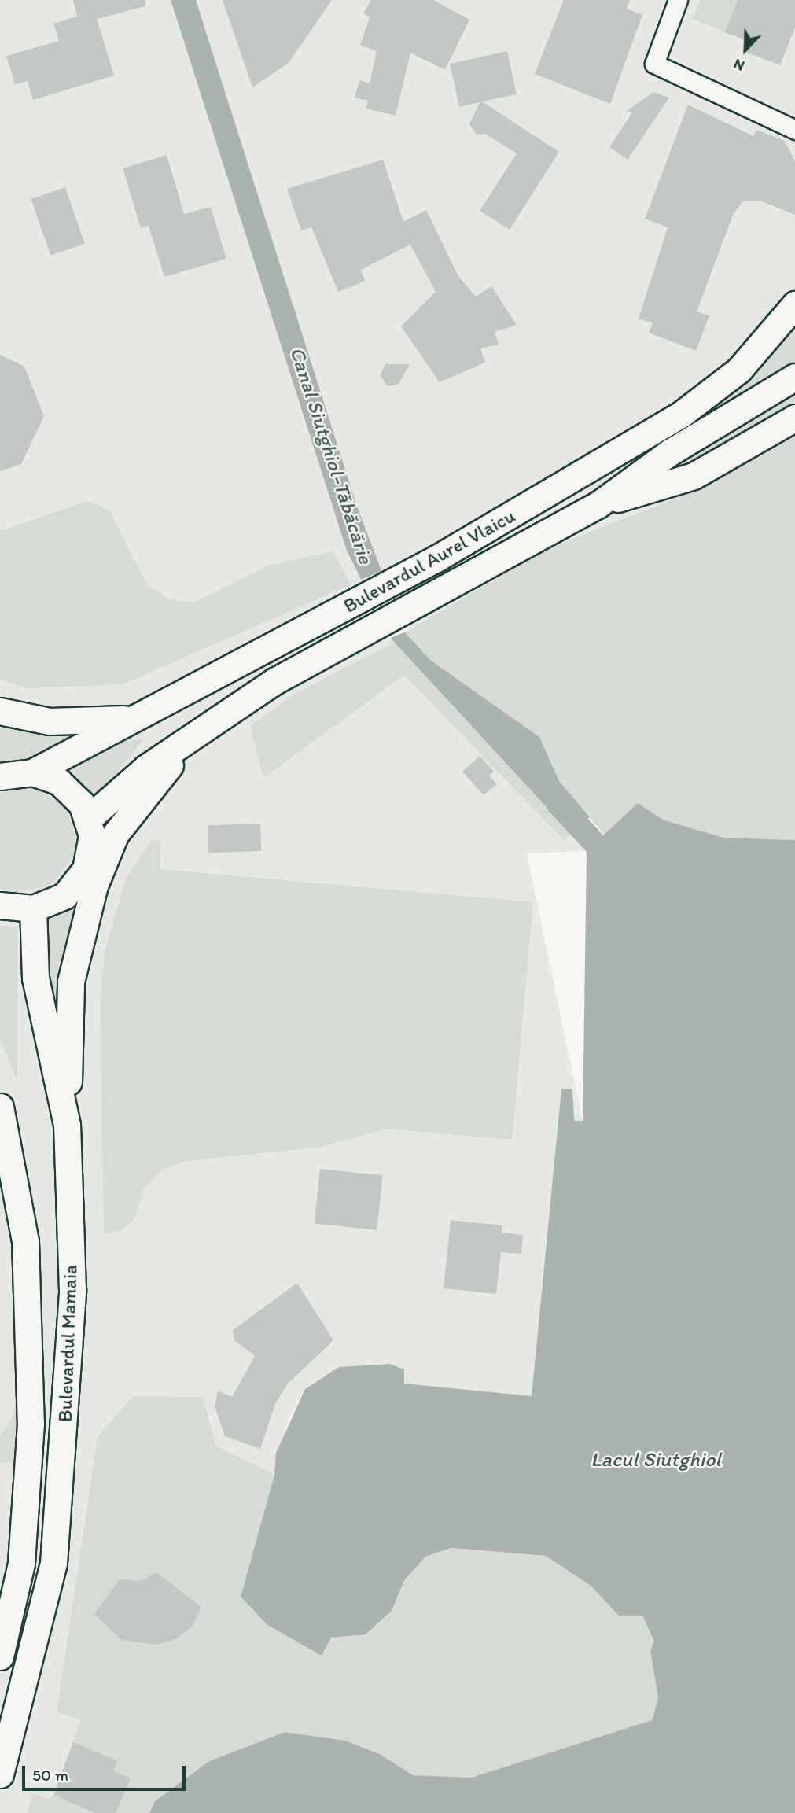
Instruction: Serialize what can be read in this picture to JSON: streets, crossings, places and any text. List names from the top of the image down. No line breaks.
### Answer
{"streets":{"main road":["Bulevardul Aurel Vlaicu","Bulevardul Mamaia"]},"water":["Canal Siutghiol-Tăbăcărie","Lacul Siutghiol"],"scale_bar":"50 m","north":"bottom left"}
